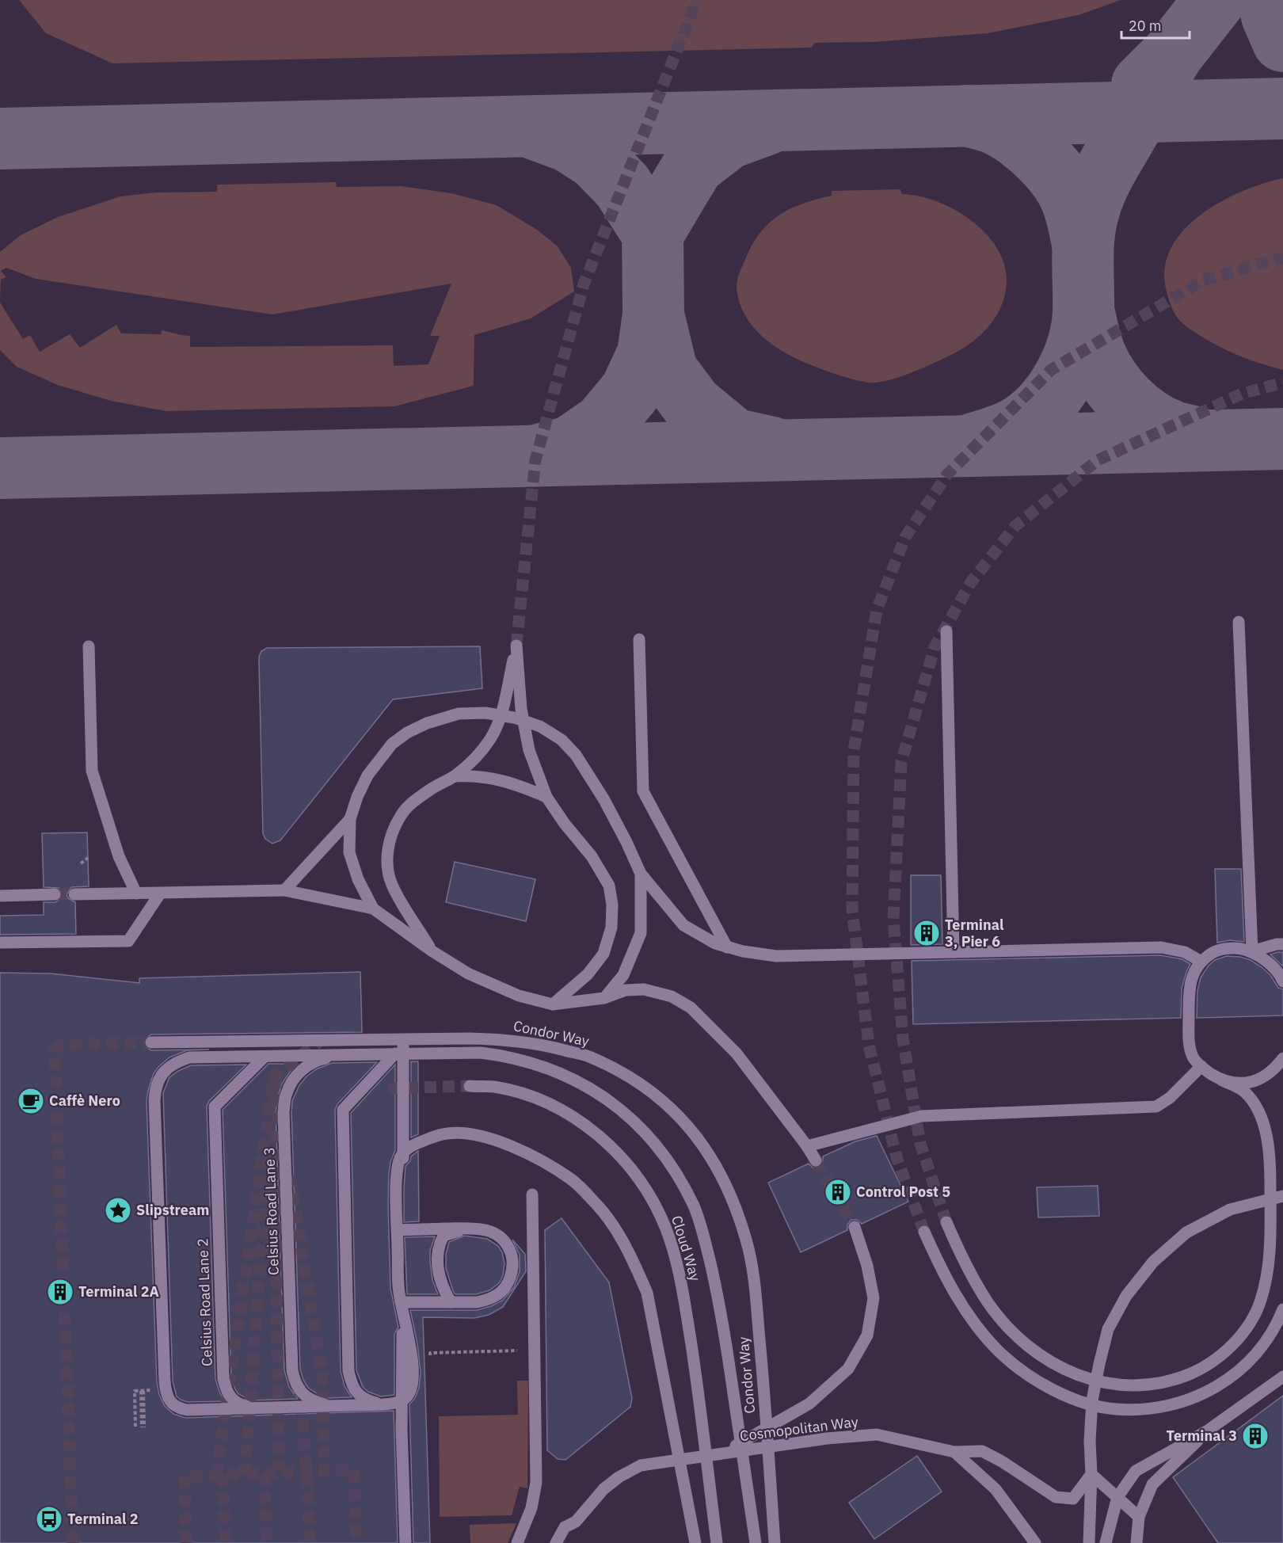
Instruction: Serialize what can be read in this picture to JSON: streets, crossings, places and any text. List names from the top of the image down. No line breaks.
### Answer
{"streets":{"street":["Condor Way","Celsius Road Lane 3","Cloud Way","Celsius Road Lane 2","Cosmopolitan Way"]},"places":{"building":["Terminal 3, Pier 6","Control Post 5","Terminal 2A","Terminal 3"],"cafe":["Caffè Nero"],"place":["Slipstream"],"bus stop":["Terminal 2"]},"scale_bar":"20 m"}
